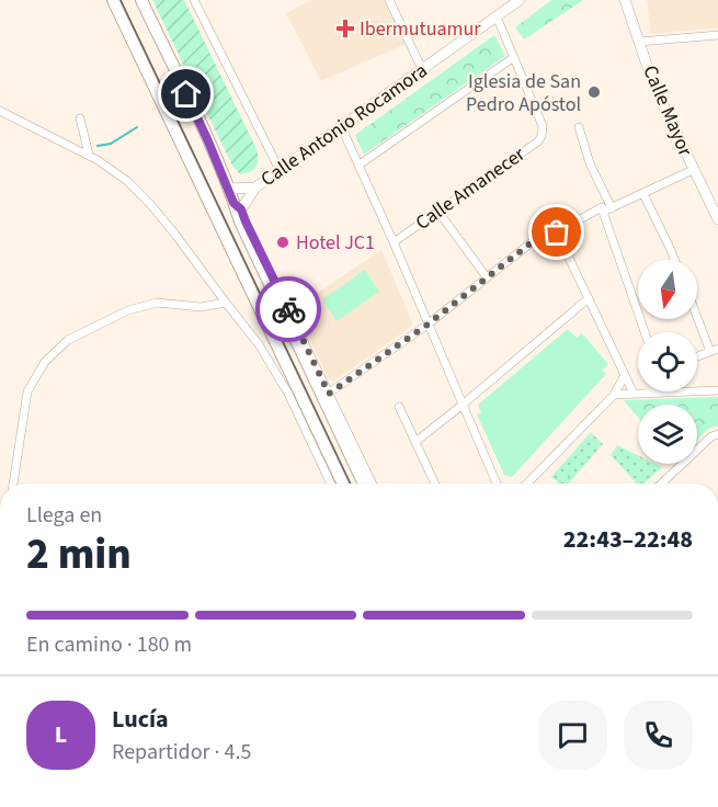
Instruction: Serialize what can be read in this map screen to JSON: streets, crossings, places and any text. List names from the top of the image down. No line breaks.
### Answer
{"streets":{"street":["Calle Mayor","Calle Antonio Rocamora","Calle Amanecer"]},"places":{"health":["Ibermutuamur"],"other":["Iglesia de San Pedro Apóstol","Hotel JC1"]},"north":"bottom","page":{"heading":["2 min","Llega en","22:43–22:48"],"panel":["Lucía","Repartidor · 4.5"],"bar":"En camino · 180 m","round":"L"}}
